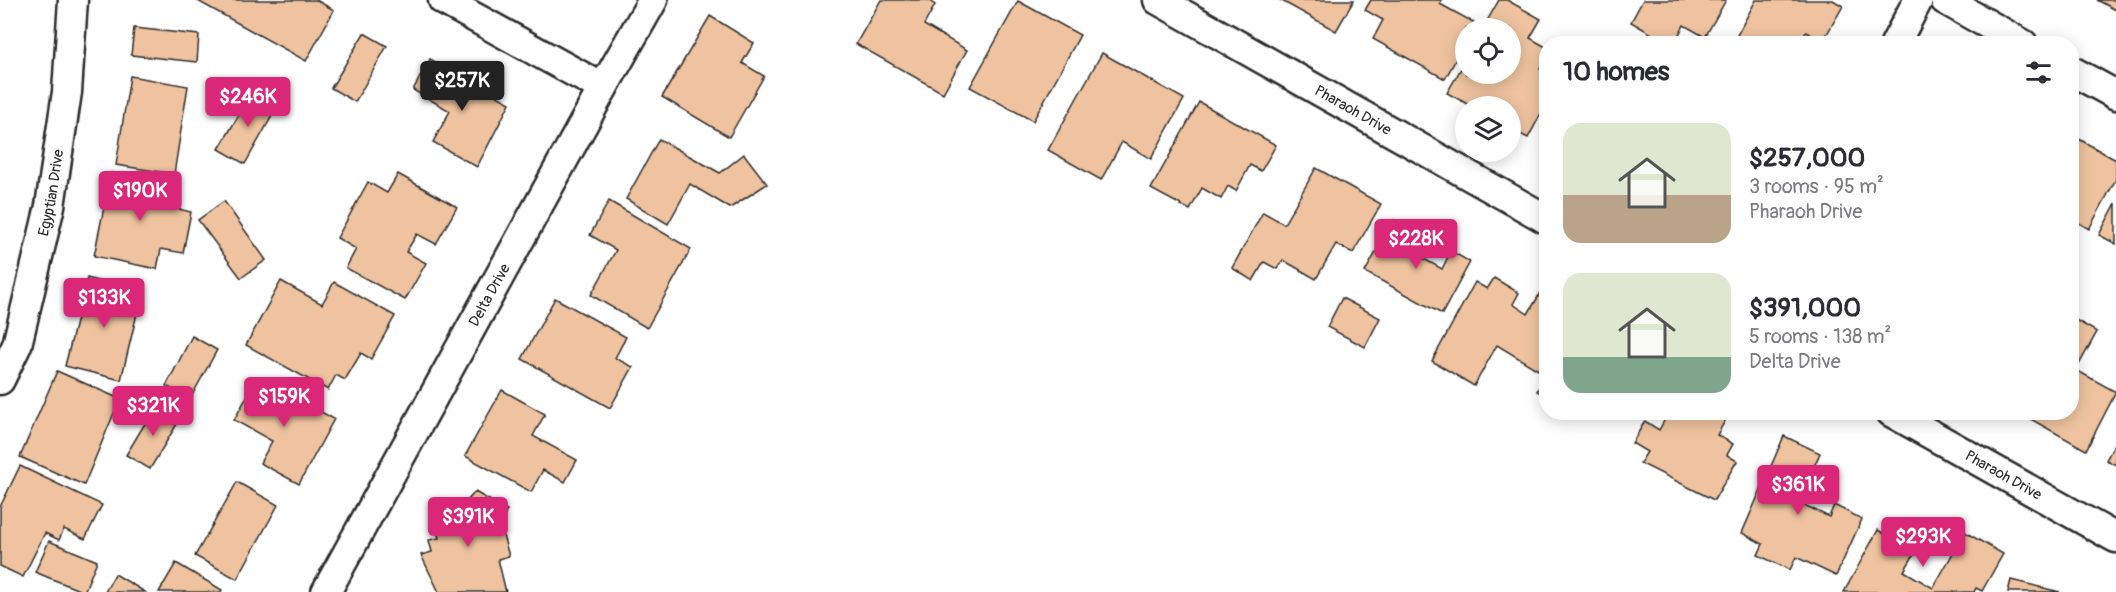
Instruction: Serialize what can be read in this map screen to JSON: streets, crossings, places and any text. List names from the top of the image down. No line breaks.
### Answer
{"streets":{"street":["Pharaoh Drive","Egyptian Drive","Delta Drive"]},"page":{"heading":"10 homes","price":["$257K","$246K","$190K","$228K","$133K","$159K","$321K","$361K","$391K","$293K"],"list":[{"name":"$257,000","note":"3 rooms · 95 m² · Pharaoh Drive"},{"name":"$391,000","note":"5 rooms · 138 m² · Delta Drive"}]}}
